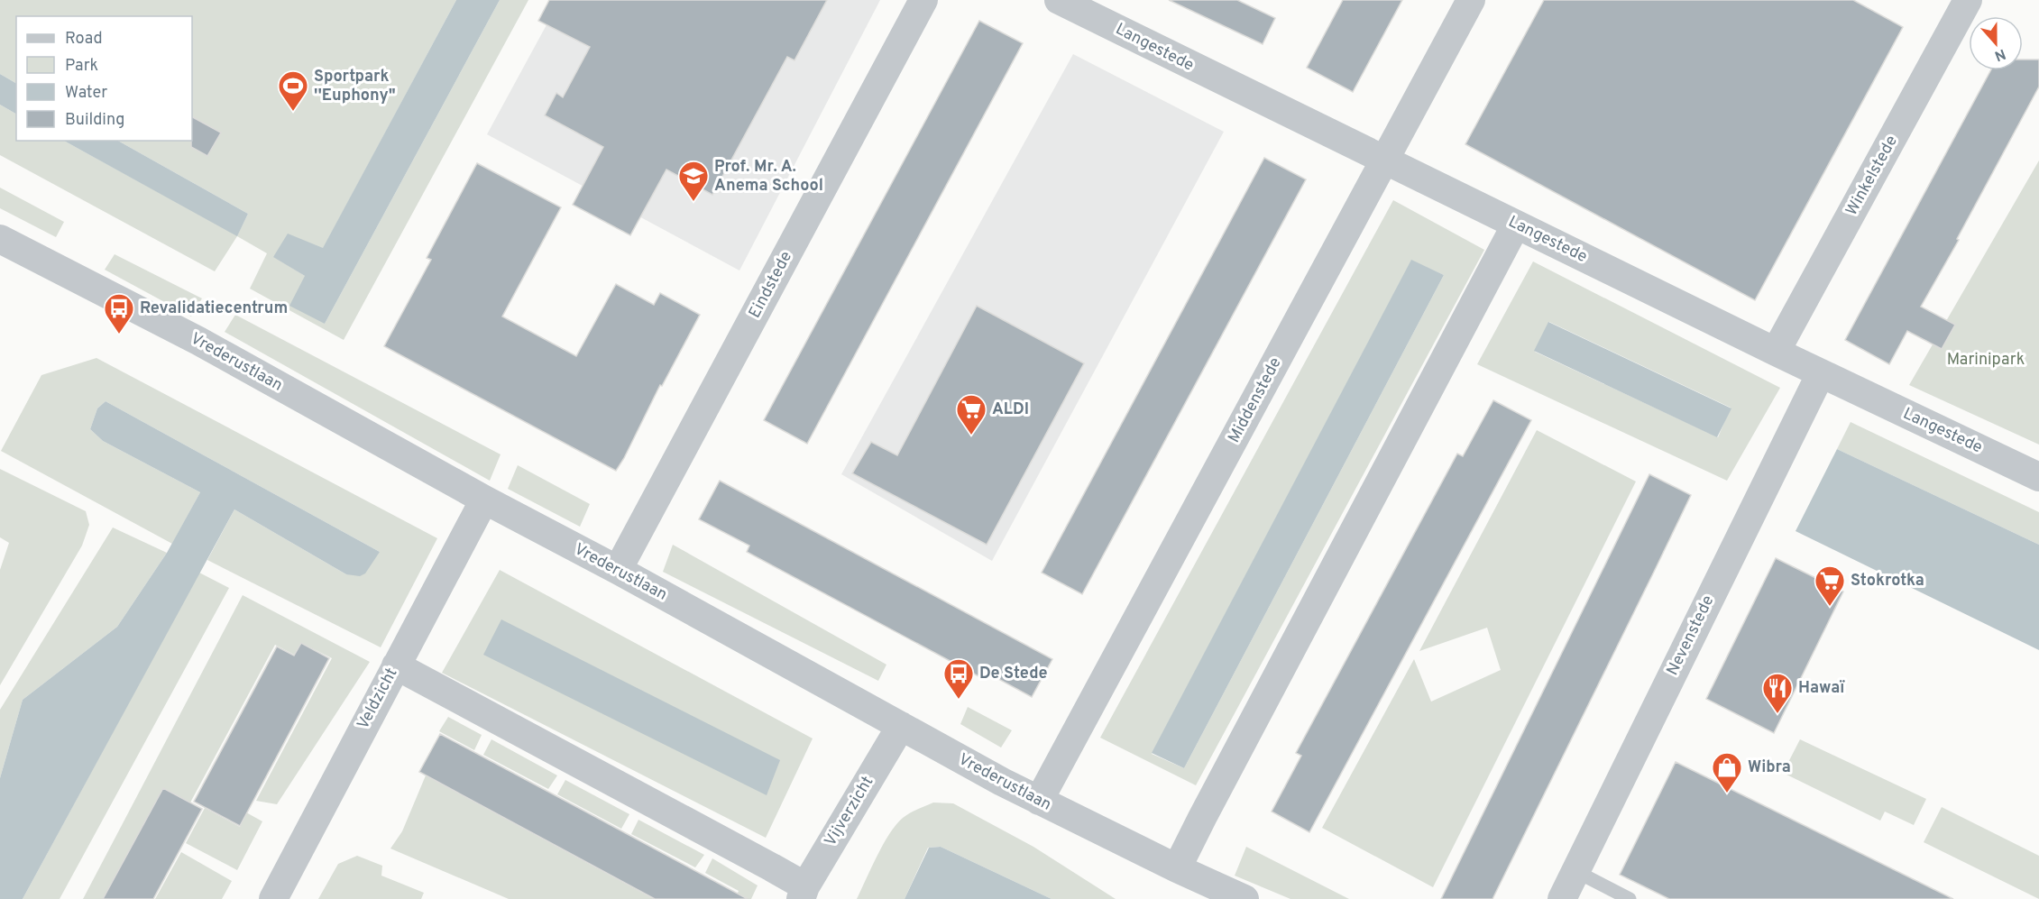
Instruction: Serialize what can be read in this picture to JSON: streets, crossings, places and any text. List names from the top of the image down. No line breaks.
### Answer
{"streets":{"street":["Langestede","Winkelstede","Eindstede","Vrederustlaan","Middenstede","Nevenstede","Veldzicht","Vijverzicht"]},"crossings":[["Langestede","Winkelstede"],["Langestede","Middenstede"],["Langestede","Nevenstede"],["Eindstede","Vrederustlaan"],["Vrederustlaan","Middenstede"],["Vrederustlaan","Veldzicht"],["Vrederustlaan","Vijverzicht"]],"parks":["Marinipark"],"places":{"sports":["Sportpark ''Euphony\""],"school or university":["Prof. Mr. A. Anema School"],"bus stop":["Revalidatiecentrum","De Stede"],"supermarket":["ALDI","Stokrotka"],"restaurant":["Hawaï"],"shop":["Wibra"]},"legend":["Road","Park","Water","Building"],"north":"bottom"}
